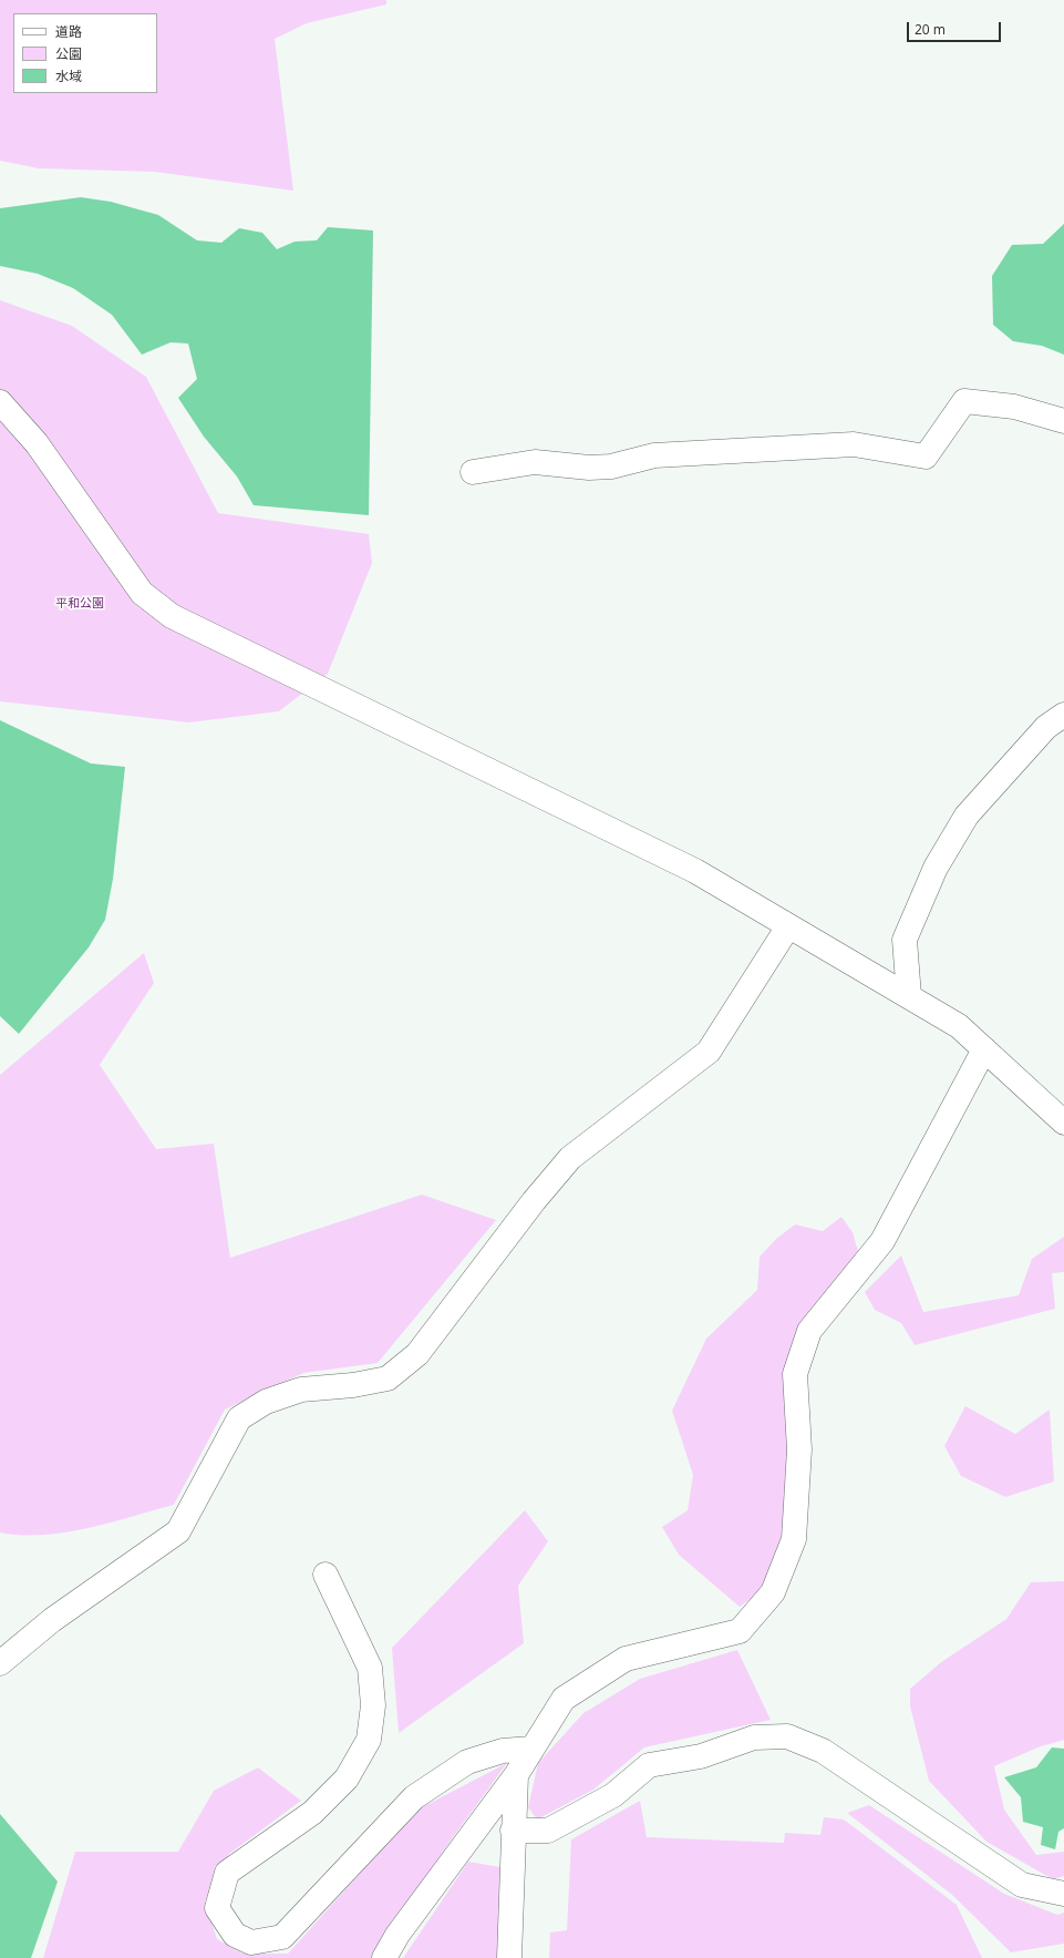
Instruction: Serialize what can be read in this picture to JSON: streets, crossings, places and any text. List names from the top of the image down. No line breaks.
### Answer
{"parks":["平和公園"],"legend":["道路","公園","水域"],"scale_bar":"20 m"}
